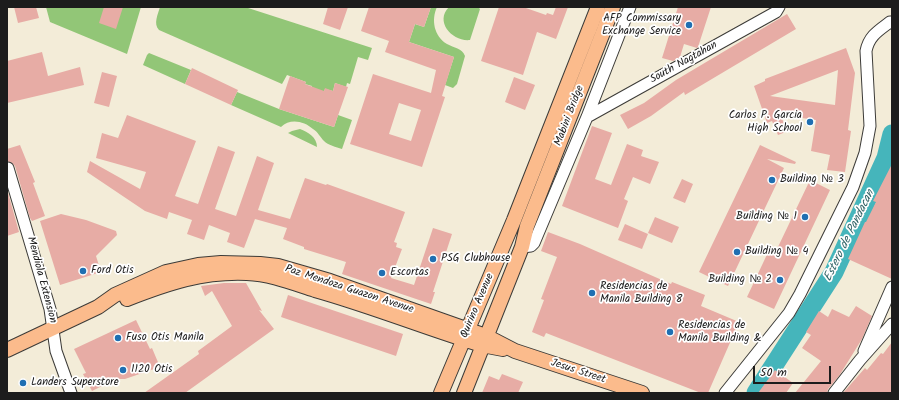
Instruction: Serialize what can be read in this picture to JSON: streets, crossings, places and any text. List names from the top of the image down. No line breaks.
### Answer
{"streets":{"main road":["Mabini Bridge","Paz Mendoza Guazon Avenue","Quirino Avenue","Jesus Street"],"street":["South Nagtahan","Mendiola Extension"]},"crossings":[["Mabini Bridge","Quirino Avenue"],["Mendiola Extension","Paz Mendoza Guazon Avenue"],["Paz Mendoza Guazon Avenue","Quirino Avenue"],["Paz Mendoza Guazon Avenue","Jesus Street"],["Quirino Avenue","Jesus Street"]],"water":["Estero de Pandacan"],"places":["AFP Commissary Exchange Service","Carlos P. Garcia High School","Building № 3","Building № 1","Building № 4","PSG Clubhouse","Ford Otis","Escortas","Building № 2","Residencias de Manila Building 8","Residencias de Manila Building &","Fuso Otis Manila","1120 Otis","Landers Superstore"],"scale_bar":"50 m"}
